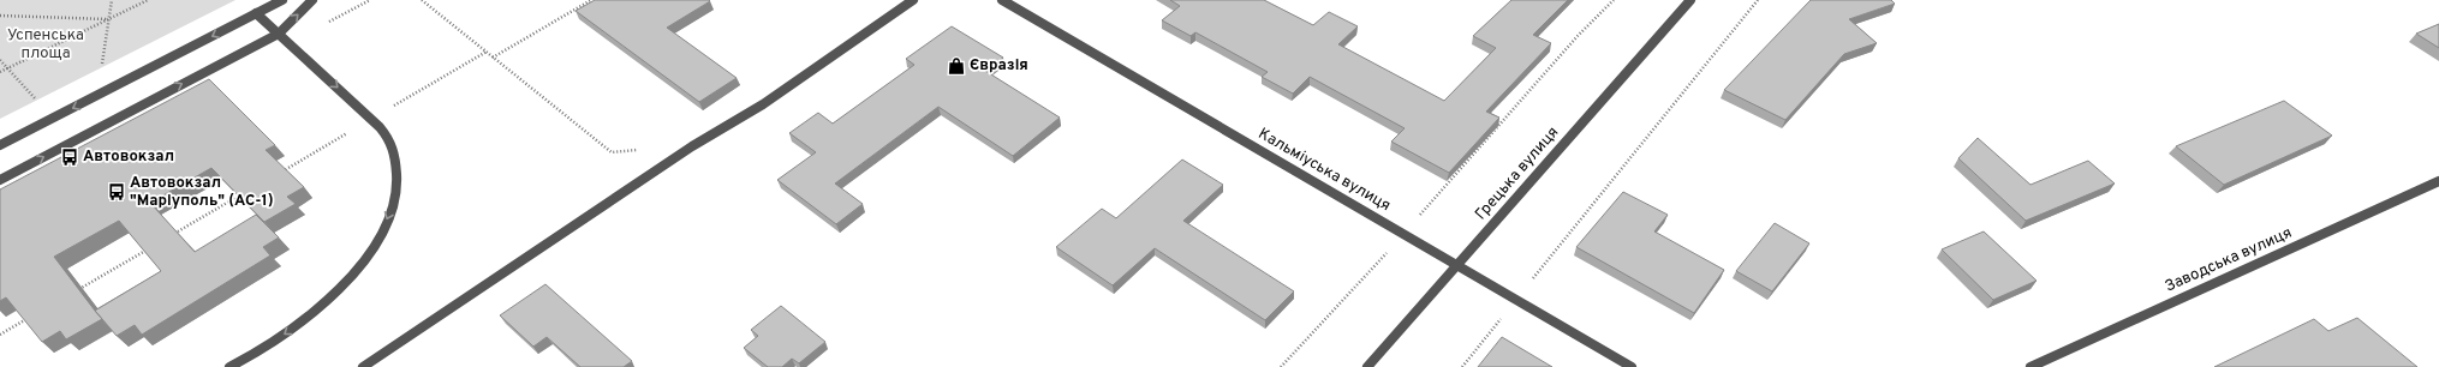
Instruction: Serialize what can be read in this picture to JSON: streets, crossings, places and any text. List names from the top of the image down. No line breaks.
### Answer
{"streets":{"street":["Кальміуська вулиця","Грецька вулиця","Заводська вулиця"]},"crossings":[["Кальміуська вулиця","Грецька вулиця"]],"parks":["Успенська площа"],"places":{"shop":["Євразія"],"bus stop":["Автовокзал","Автовокзал \"Маріуполь\" (АС-1)"]}}
